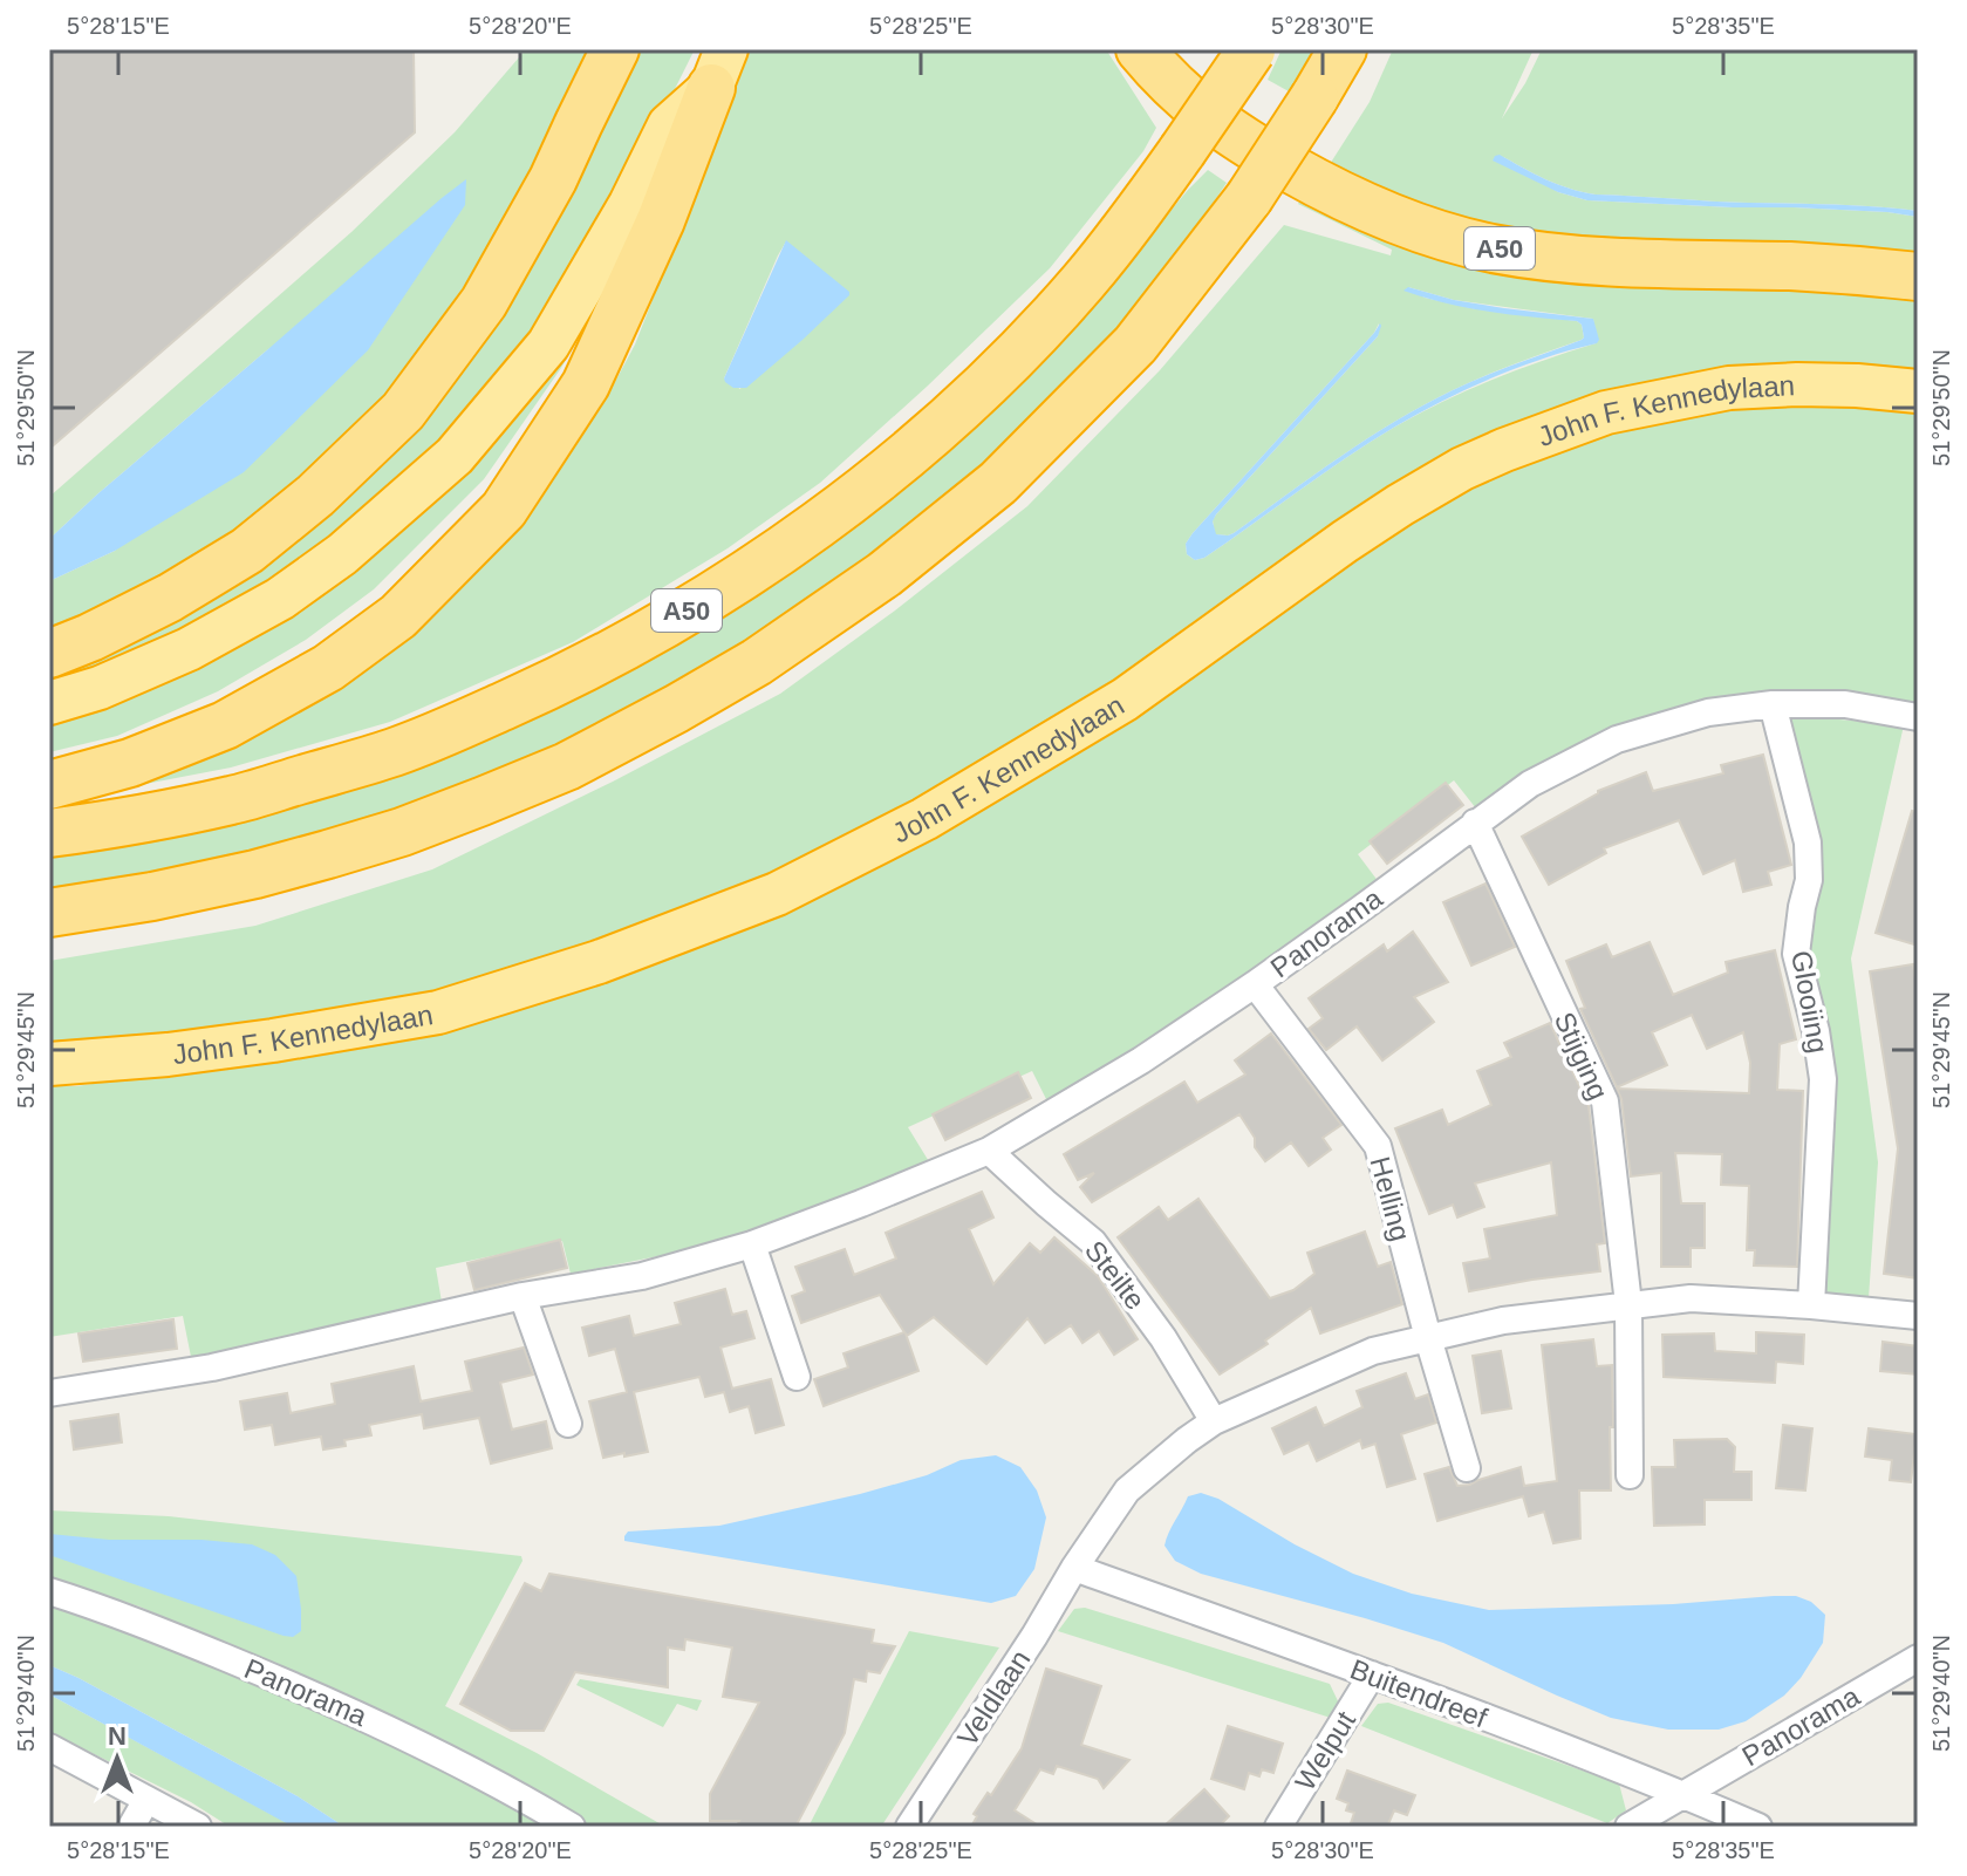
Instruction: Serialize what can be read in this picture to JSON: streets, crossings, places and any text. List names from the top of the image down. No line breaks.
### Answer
{"streets":{"highway":["A50","John F. Kennedylaan"],"street":["Panorama","Glooiing","Stijging","Helling","Steilte","Buitendreef","Veldlaan","Welput"]},"crossings":[["Panorama","Glooiing"],["Panorama","Stijging"],["Panorama","Helling"],["Panorama","Steilte"],["Panorama","Buitendreef"],["Buitendreef","Veldlaan"],["Buitendreef","Welput"]],"north":"top","coordinates":["5°28'15\"E","5°28'20\"E","5°28'25\"E","5°28'30\"E","5°28'35\"E","51°29'50\"N","51°29'45\"N","51°29'40\"N"]}
